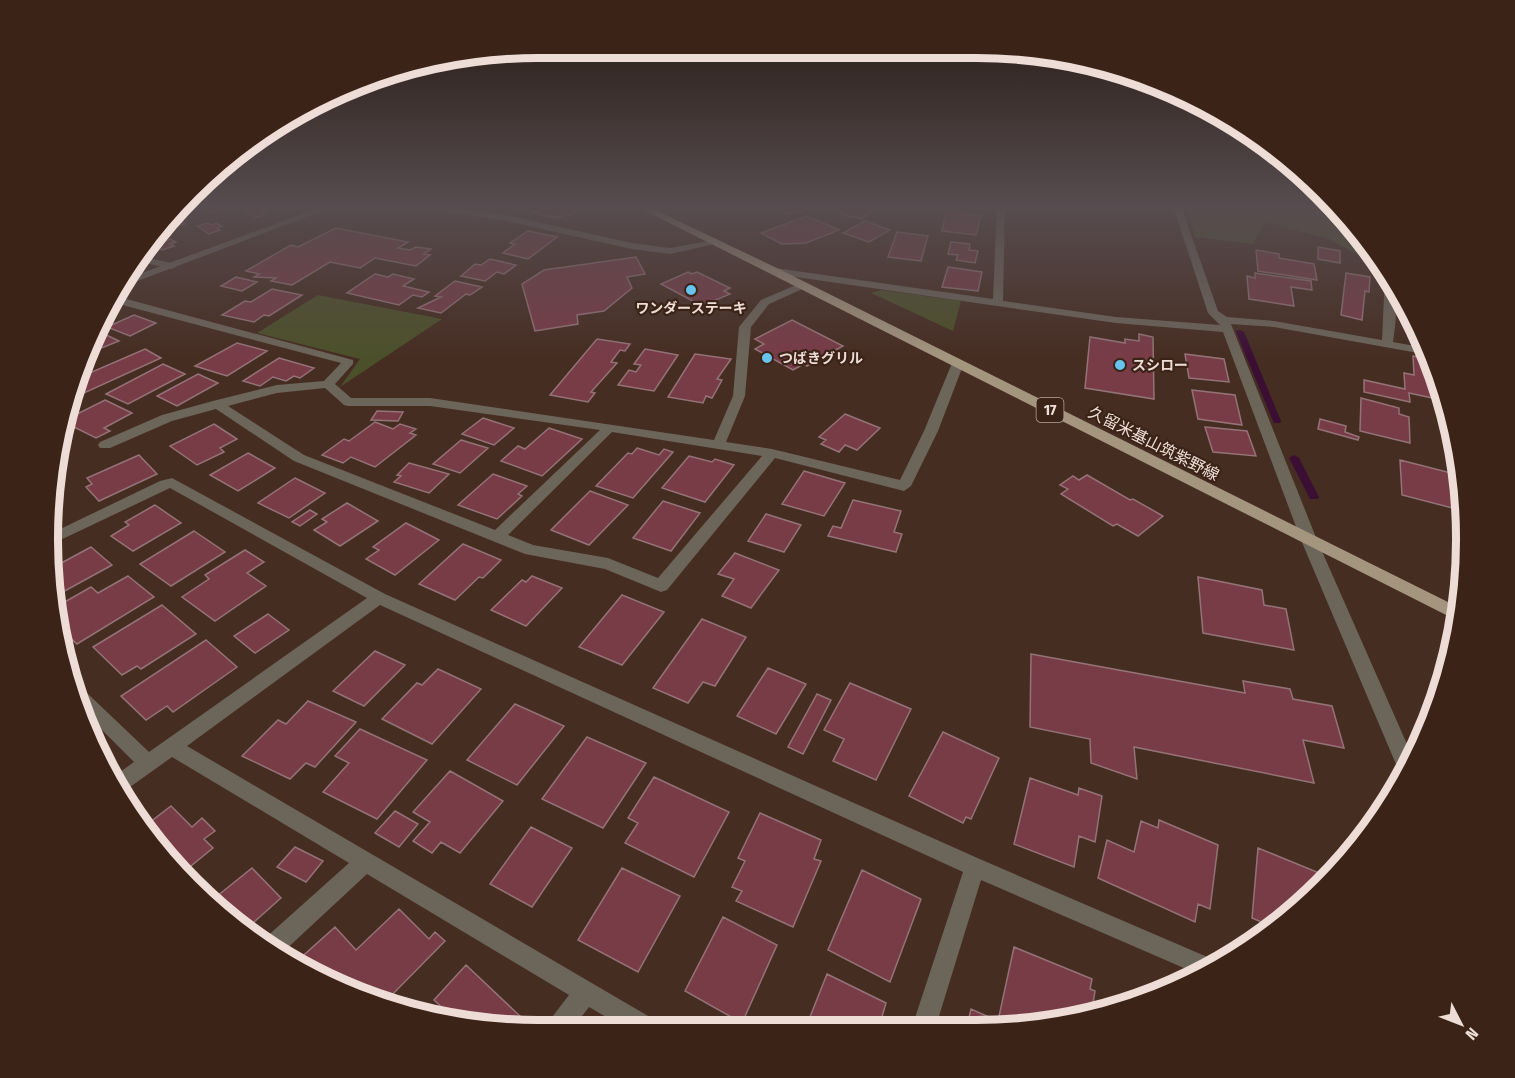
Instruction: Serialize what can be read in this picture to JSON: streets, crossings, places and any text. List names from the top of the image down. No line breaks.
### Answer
{"streets":{"main road":["17","久留米基山筑紫野線"]},"places":["ワンダーステーキ","つばきグリル","スシロー"],"north":"bottom right"}
